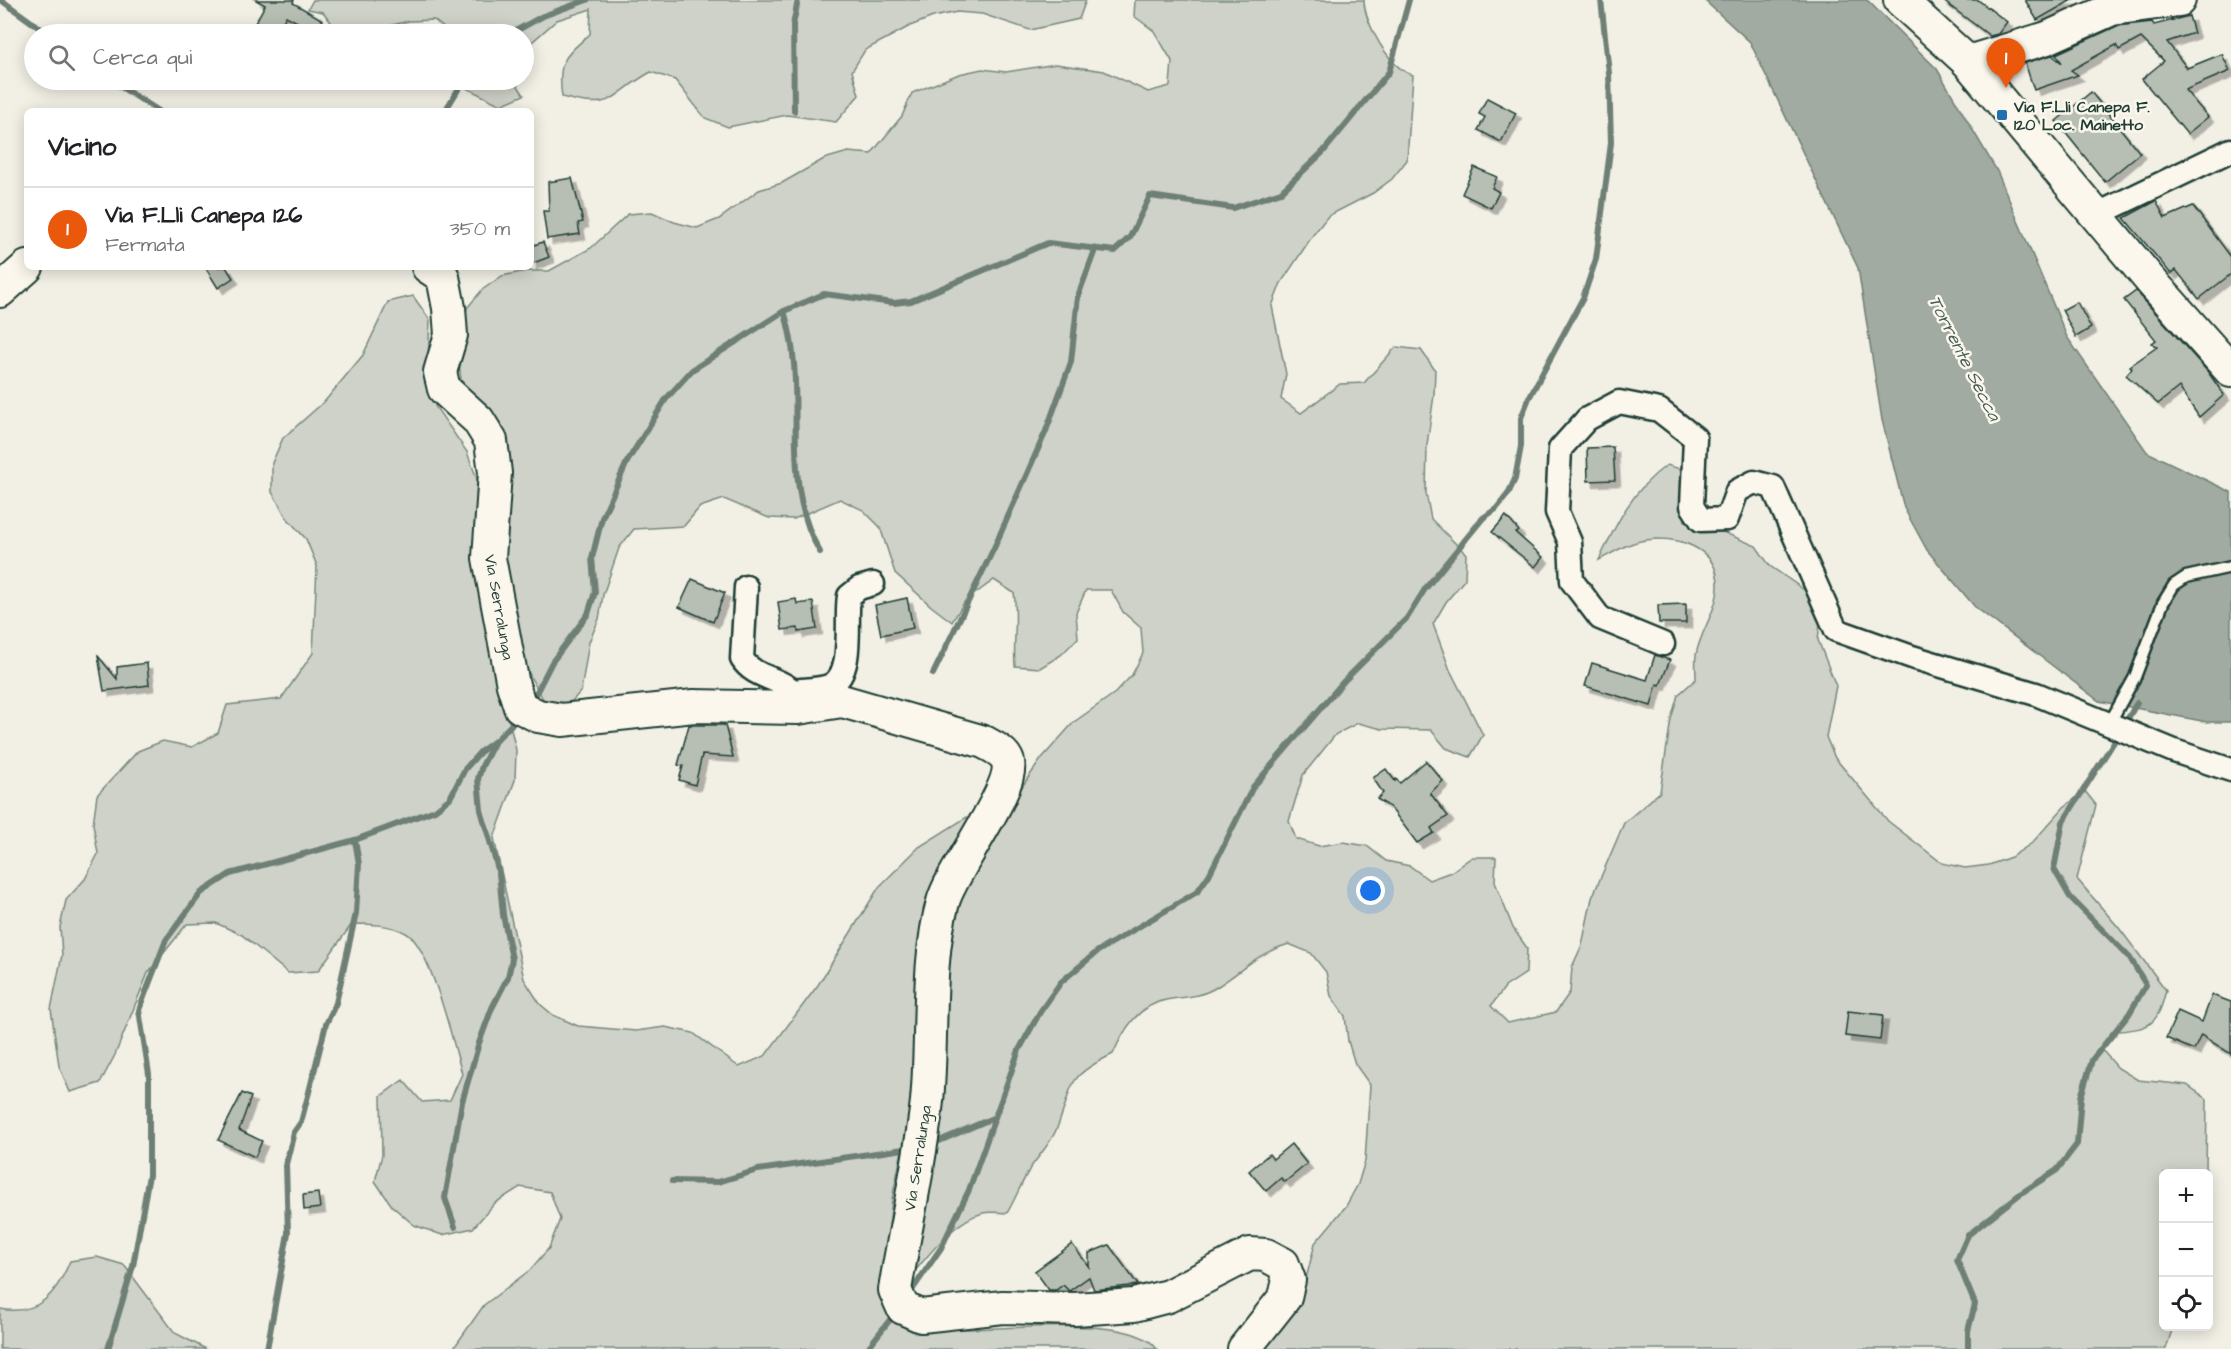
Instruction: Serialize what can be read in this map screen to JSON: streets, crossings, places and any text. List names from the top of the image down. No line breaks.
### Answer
{"streets":{"street":["Via Serralunga"]},"water":["Torrente Secca"],"places":{"transit":["Via F.Lli Canepa F. 120 Loc. Mainetto"]},"page":{"search":"Cerca qui","pins":"1","heading":"Vicino","list":[{"mark":"1","name":"Via F.Lli Canepa 126","note":"Fermata","value":"350 m"}],"map_buttons":["+","−"]}}
